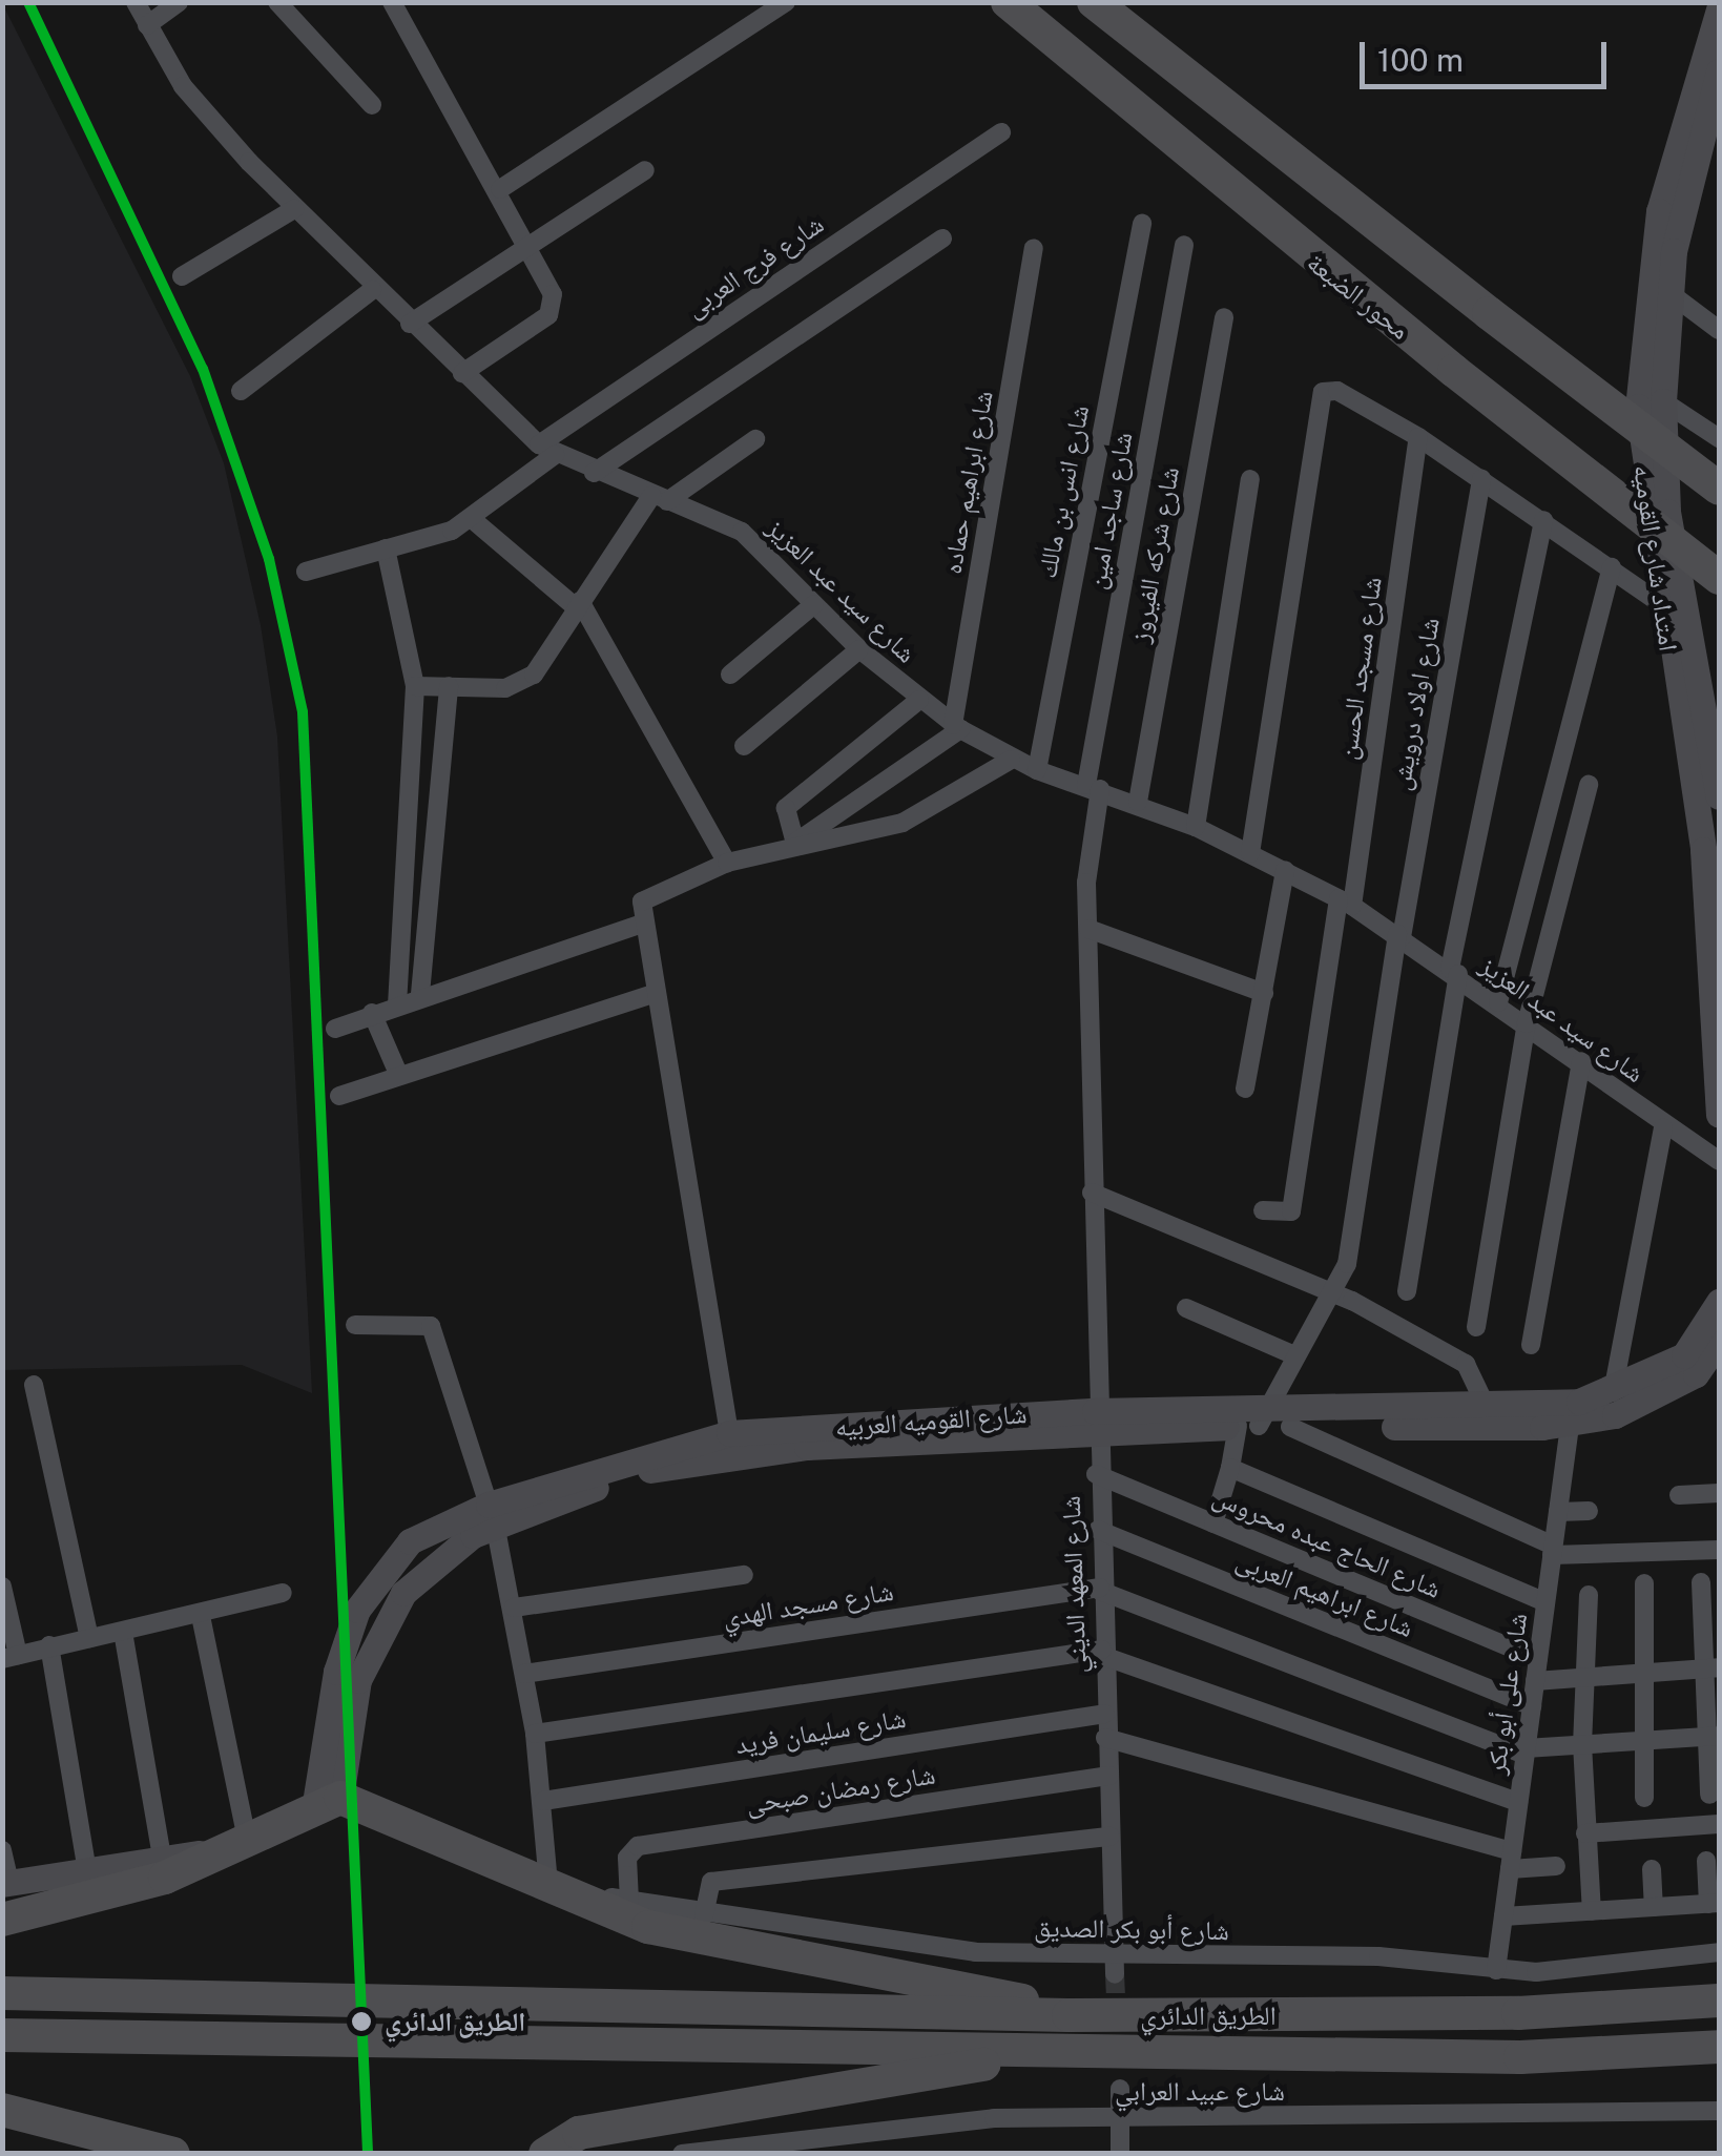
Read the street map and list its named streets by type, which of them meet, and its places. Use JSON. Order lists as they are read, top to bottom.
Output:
{
  "streets": {
    "highway": ["محور الضبعة", "الطريق الدائري"],
    "street": [
      "شارع فرج العربى",
      "شارع ابراهيم حماده",
      "شارع انس بن مالك",
      "شارع ساجد امين",
      "شارع شركه الفيروز",
      "امتداد شارع القوميه",
      "شارع سيد عبد العزيز",
      "شارع مسجد الحسن",
      "شارع اولاد درويش",
      "شارع القوميه العربيه",
      "شارع الحاج عبده محروس",
      "شارع المعهد الديني",
      "شارع ابراهيم العربى",
      "شارع مسجد الهدي",
      "شارع على أبو بكر",
      "شارع سليمان فريد",
      "شارع رمضان صبحى",
      "شارع أبو بكر الصديق",
      "شارع عبيد العرابي"
    ]
  },
  "crossings": [
    ["شارع فرج العربى", "شارع سيد عبد العزيز"],
    ["شارع ابراهيم حماده", "شارع سيد عبد العزيز"],
    ["شارع انس بن مالك", "شارع سيد عبد العزيز"],
    ["شارع ساجد امين", "شارع سيد عبد العزيز"],
    ["شارع ساجد امين", "شارع المعهد الديني"],
    ["شارع شركه الفيروز", "شارع سيد عبد العزيز"],
    ["شارع سيد عبد العزيز", "شارع مسجد الحسن"],
    ["شارع سيد عبد العزيز", "شارع اولاد درويش"],
    ["شارع سيد عبد العزيز", "شارع المعهد الديني"],
    ["شارع اولاد درويش", "شارع القوميه العربيه"],
    ["شارع اولاد درويش", "شارع الحاج عبده محروس"],
    ["شارع القوميه العربيه", "شارع المعهد الديني"],
    ["شارع القوميه العربيه", "شارع على أبو بكر"],
    ["شارع الحاج عبده محروس", "شارع المعهد الديني"],
    ["شارع الحاج عبده محروس", "شارع على أبو بكر"],
    ["شارع المعهد الديني", "شارع ابراهيم العربى"],
    ["شارع المعهد الديني", "شارع مسجد الهدي"],
    ["شارع المعهد الديني", "شارع سليمان فريد"],
    ["شارع المعهد الديني", "شارع رمضان صبحى"],
    ["شارع المعهد الديني", "شارع أبو بكر الصديق"],
    ["شارع ابراهيم العربى", "شارع على أبو بكر"],
    ["شارع على أبو بكر", "شارع أبو بكر الصديق"],
    ["شارع رمضان صبحى", "شارع أبو بكر الصديق"]
  ],
  "places": ["الطريق الدائري"],
  "scale_bar": "100 m"
}
